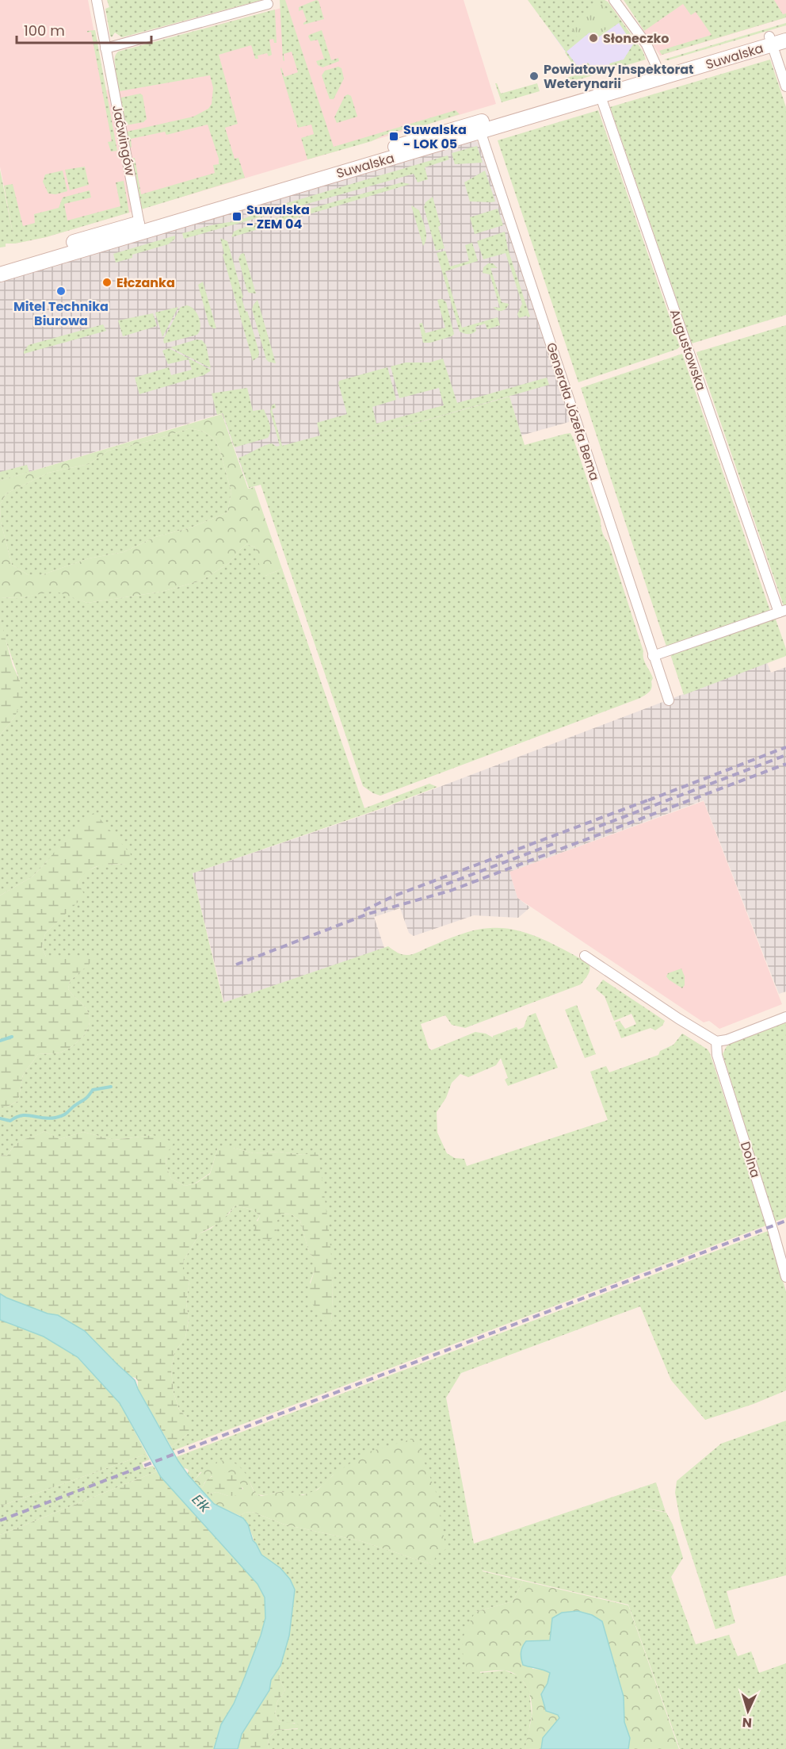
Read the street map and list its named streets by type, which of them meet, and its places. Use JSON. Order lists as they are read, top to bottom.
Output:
{
  "streets": {
    "street": [
      "Suwalska",
      "Jaćwingów",
      "Augustowska",
      "Generała Józefa Bema",
      "Dolna"
    ]
  },
  "crossings": [
    ["Suwalska", "Jaćwingów"],
    ["Suwalska", "Augustowska"],
    ["Suwalska", "Generała Józefa Bema"]
  ],
  "water": ["Ełk"],
  "places": {
    "other": [
      "Słoneczko",
      "Powiatowy Inspektorat Weterynarii",
      "Ełczanka",
      "Mitel Technika Biurowa"
    ],
    "transit": ["Suwalska - LOK 05", "Suwalska - ZEM 04"]
  },
  "scale_bar": "100 m",
  "north": "bottom"
}
